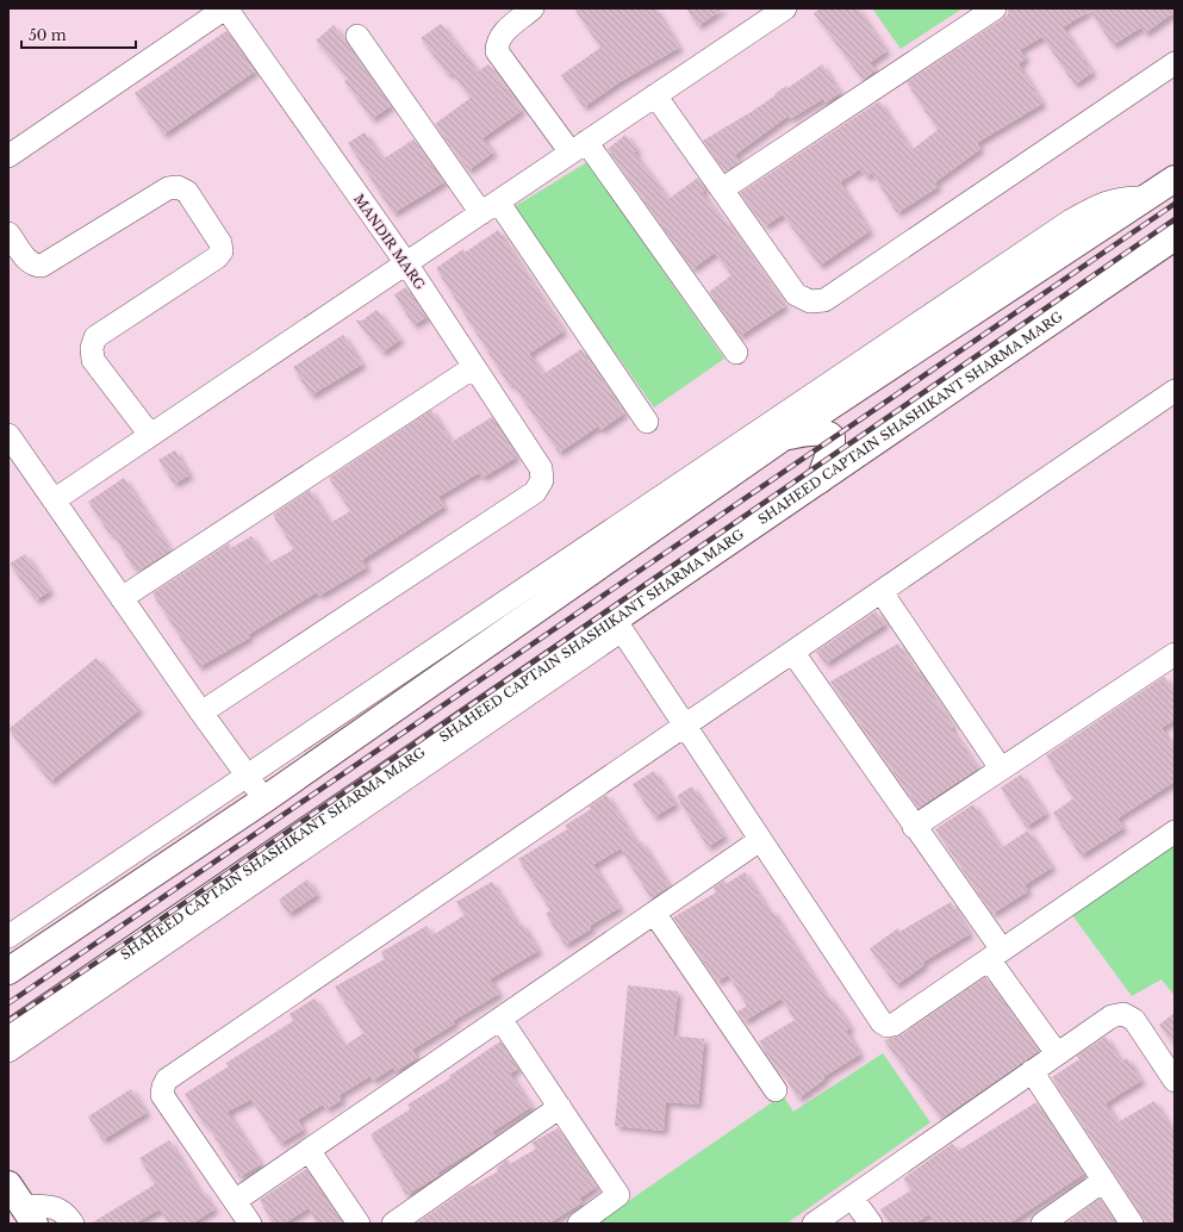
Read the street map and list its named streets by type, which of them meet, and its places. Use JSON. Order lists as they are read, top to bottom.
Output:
{
  "streets": {
    "main road": ["SHAHEED CAPTAIN SHASHIKANT SHARMA MARG"],
    "street": ["MANDIR MARG"]
  },
  "scale_bar": "50 m"
}
